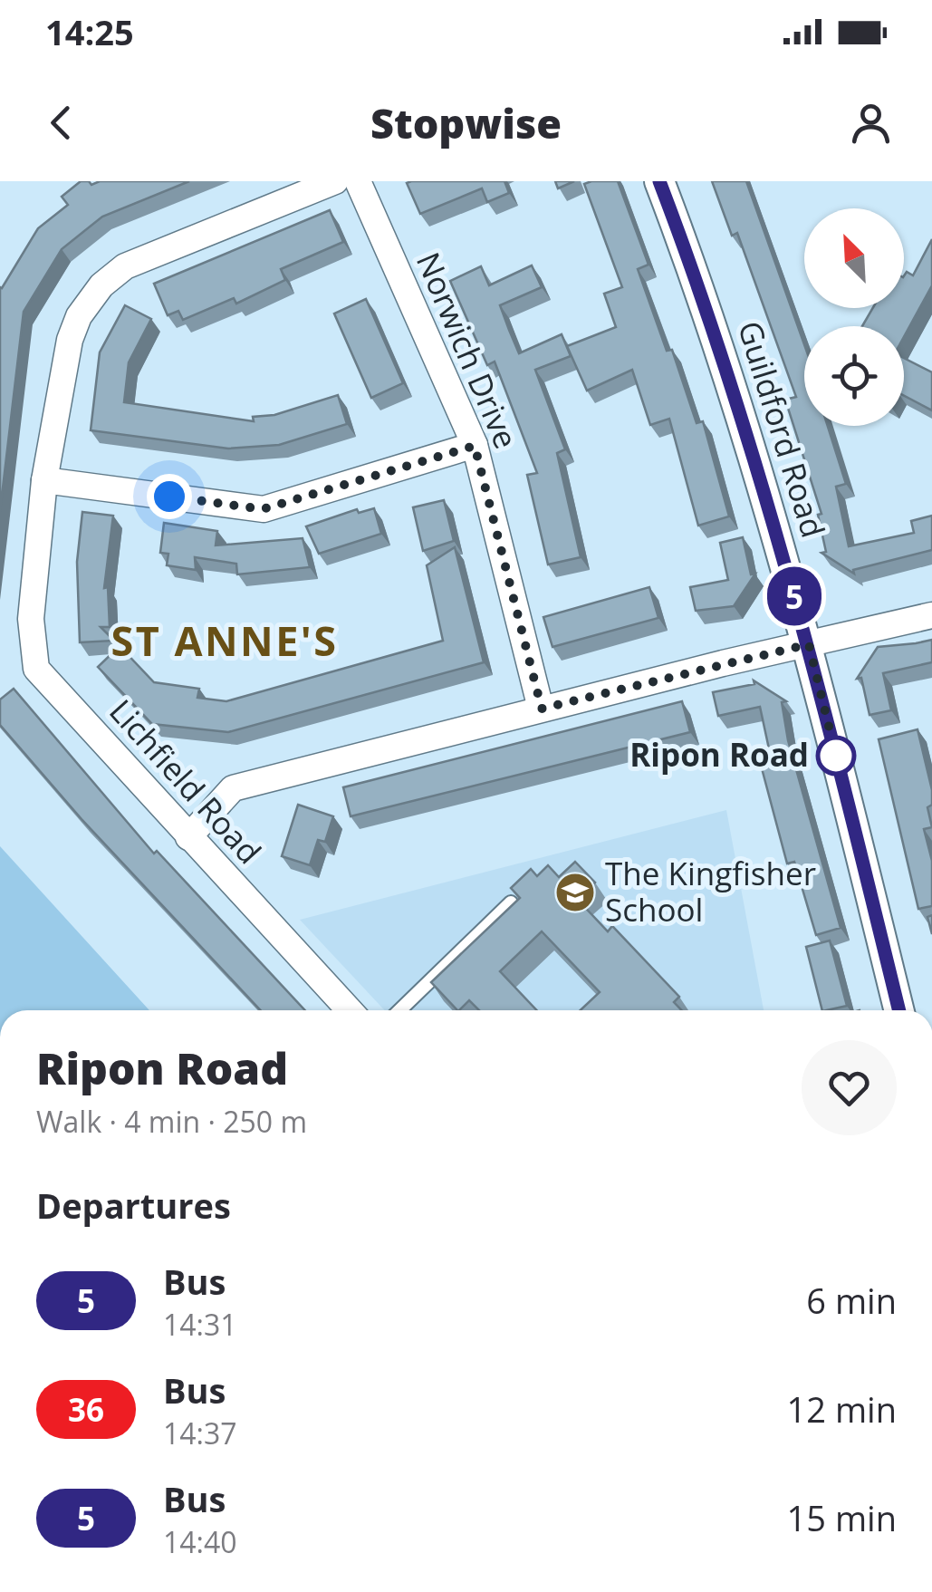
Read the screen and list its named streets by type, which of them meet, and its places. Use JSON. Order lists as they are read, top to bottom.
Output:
{
  "streets": {
    "street": ["Norwich Drive", "Guildford Road", "Lichfield Road"]
  },
  "districts": ["ST ANNE'S"],
  "places": {
    "other": ["Ripon Road"],
    "school or university": ["The Kingfisher School"]
  },
  "lines": ["bus line 5"],
  "north": "top left",
  "page": {
    "status": "14:25",
    "header": "Stopwise",
    "on_map": "5",
    "heading": [
      ["Ripon Road", "Walk · 4 min · 250 m"],
      "Departures"
    ],
    "list": [
      {
        "mark": "5",
        "name": "Bus",
        "note": "14:31",
        "value": "6 min"
      },
      {
        "mark": "36",
        "name": "Bus",
        "note": "14:37",
        "value": "12 min"
      },
      {
        "mark": "5",
        "name": "Bus",
        "note": "14:40",
        "value": "15 min"
      }
    ]
  }
}
